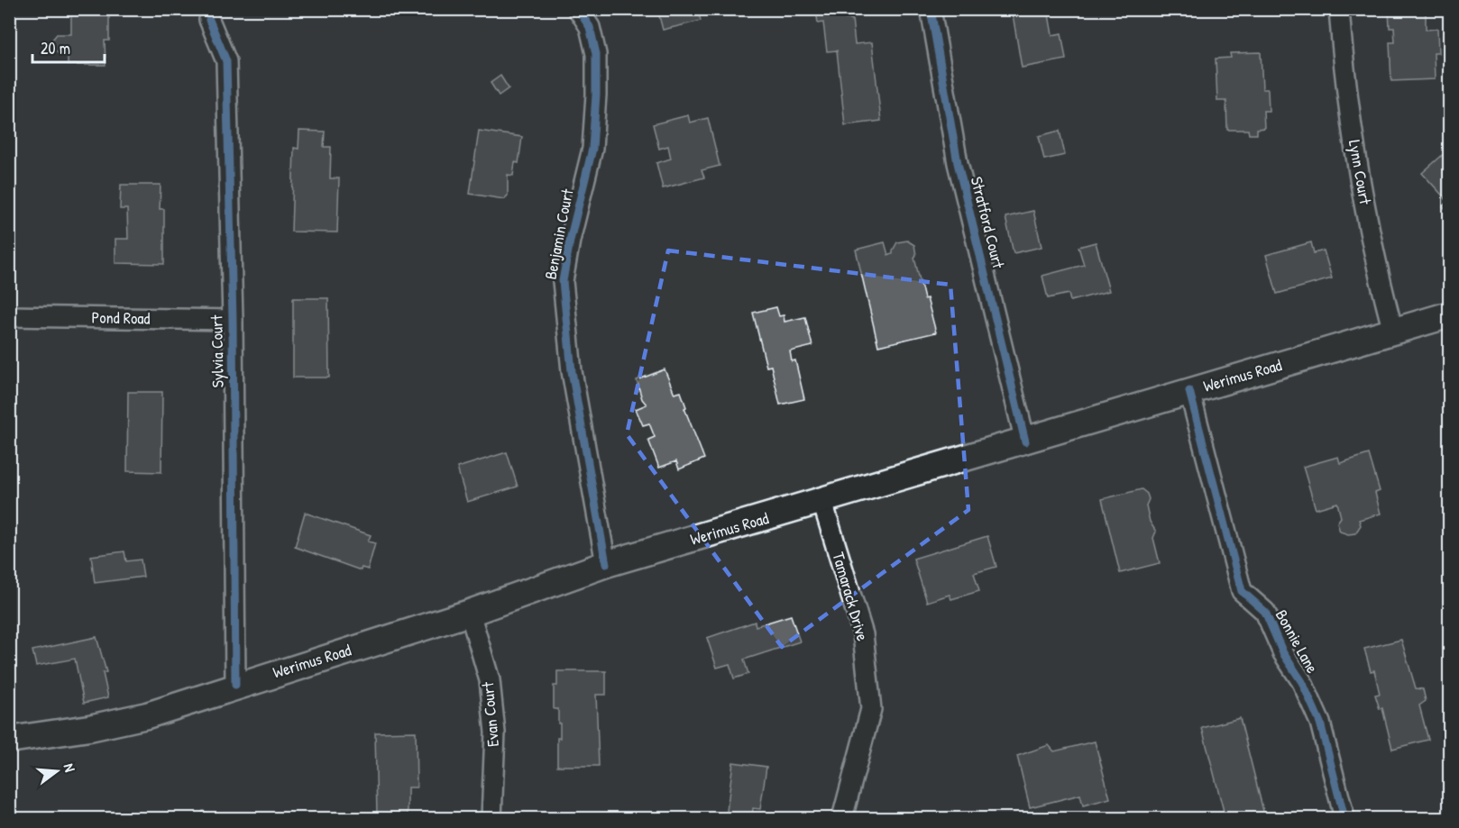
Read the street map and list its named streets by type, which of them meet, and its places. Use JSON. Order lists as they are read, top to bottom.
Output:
{
  "streets": {
    "main road": ["Werimus Road"],
    "street": [
      "Lynn Court",
      "Stratford Court",
      "Benjamin Court",
      "Pond Road",
      "Sylvia Court",
      "Tamarack Drive",
      "Bonnie Lane",
      "Evan Court"
    ]
  },
  "crossings": [
    ["Lynn Court", "Werimus Road"],
    ["Stratford Court", "Werimus Road"],
    ["Benjamin Court", "Werimus Road"],
    ["Pond Road", "Sylvia Court"],
    ["Sylvia Court", "Werimus Road"],
    ["Werimus Road", "Tamarack Drive"],
    ["Werimus Road", "Bonnie Lane"],
    ["Werimus Road", "Evan Court"]
  ],
  "scale_bar": "20 m",
  "north": "right"
}
